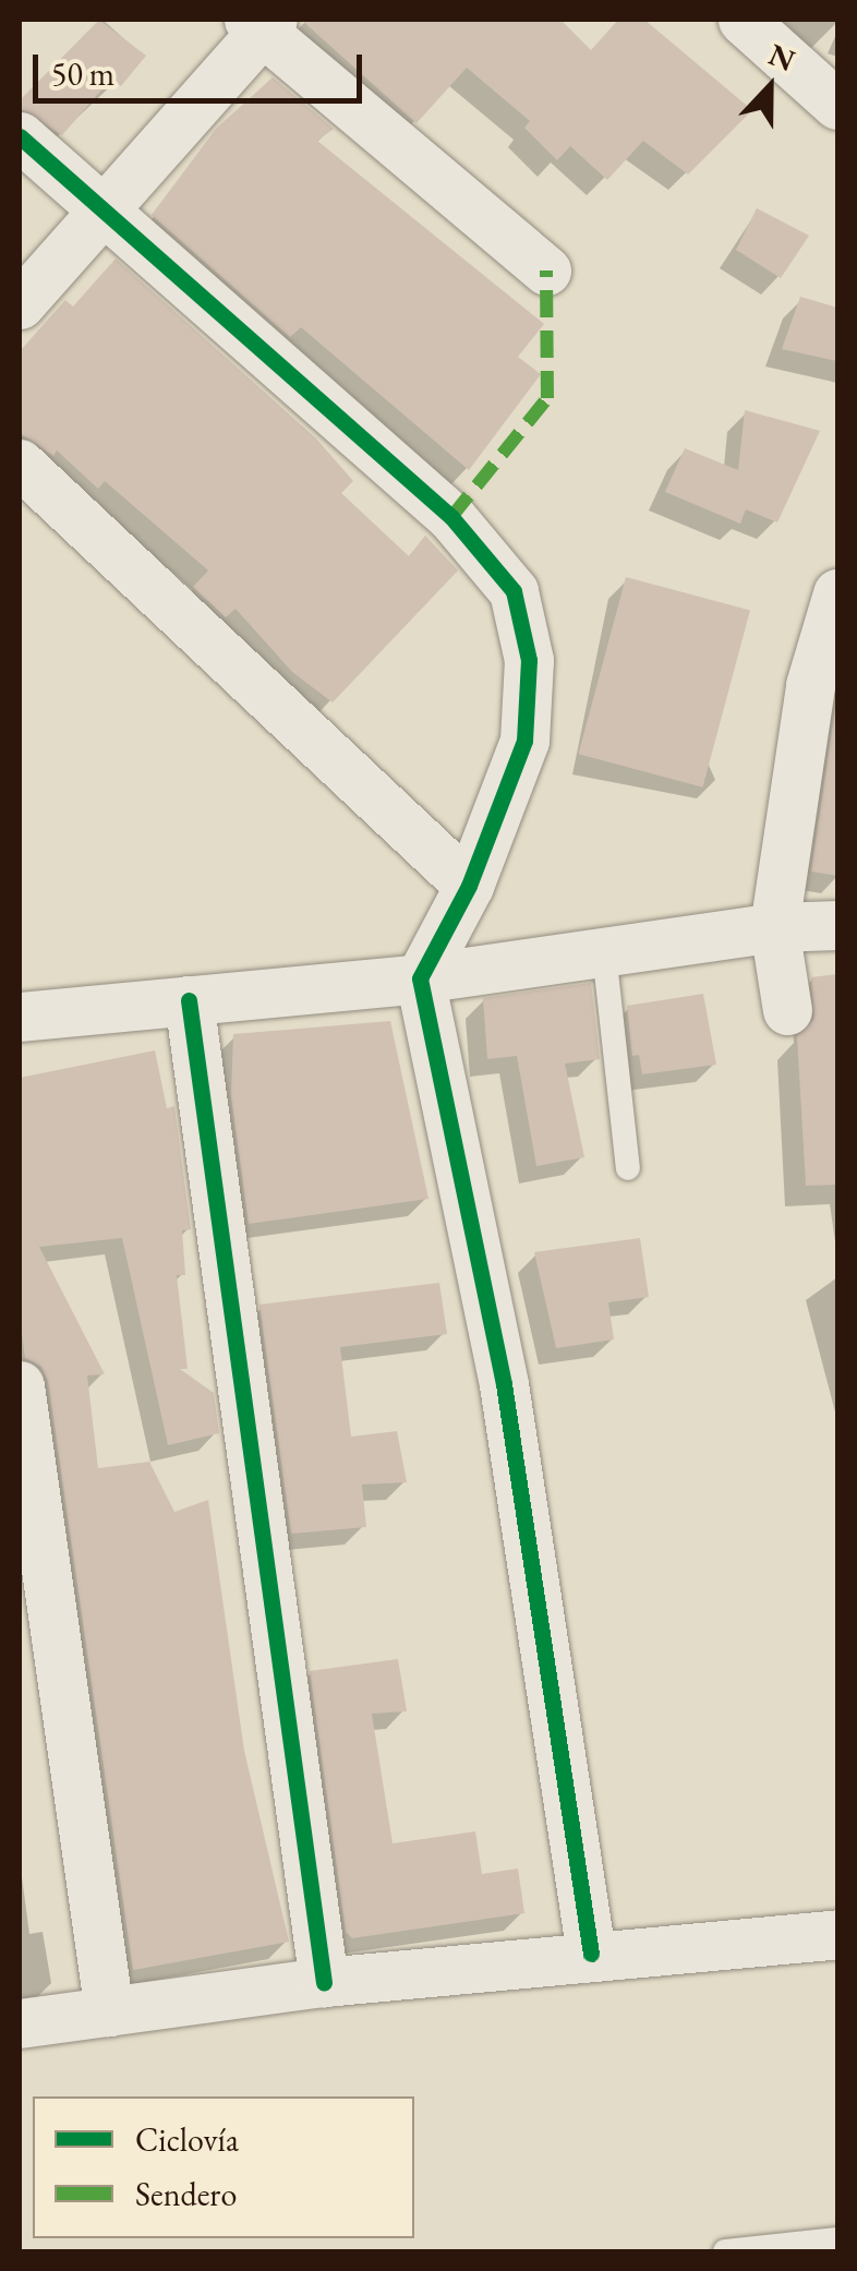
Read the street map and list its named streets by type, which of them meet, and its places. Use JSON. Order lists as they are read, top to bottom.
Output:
{
  "legend": ["Ciclovía", "Sendero"],
  "scale_bar": "50 m",
  "north": "top"
}
